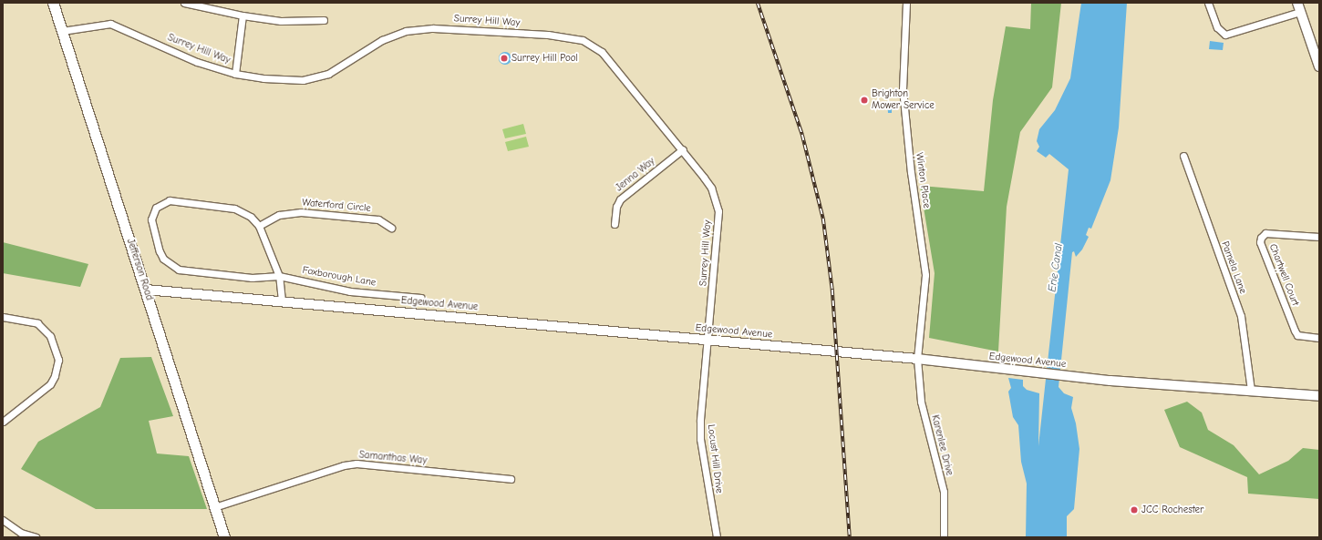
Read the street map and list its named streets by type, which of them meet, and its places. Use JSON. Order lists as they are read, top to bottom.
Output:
{
  "streets": {
    "main road": ["Jefferson Road"],
    "street": [
      "Surrey Hill Way",
      "Jenna Way",
      "Winton Place",
      "Waterford Circle",
      "Pamela Lane",
      "Chartwell Court",
      "Foxborough Lane",
      "Edgewood Avenue",
      "Karenlee Drive",
      "Samanthas Way",
      "Locust Hill Drive"
    ]
  },
  "crossings": [
    ["Surrey Hill Way", "Jenna Way"],
    ["Surrey Hill Way", "Jefferson Road"],
    ["Surrey Hill Way", "Edgewood Avenue"],
    ["Surrey Hill Way", "Locust Hill Drive"],
    ["Winton Place", "Edgewood Avenue"],
    ["Winton Place", "Karenlee Drive"],
    ["Waterford Circle", "Foxborough Lane"],
    ["Pamela Lane", "Edgewood Avenue"],
    ["Jefferson Road", "Edgewood Avenue"],
    ["Jefferson Road", "Samanthas Way"],
    ["Edgewood Avenue", "Karenlee Drive"],
    ["Edgewood Avenue", "Locust Hill Drive"]
  ],
  "water": ["Erie Canal"],
  "places": ["Surrey Hill Pool", "Brighton Mower Service", "JCC Rochester"]
}
